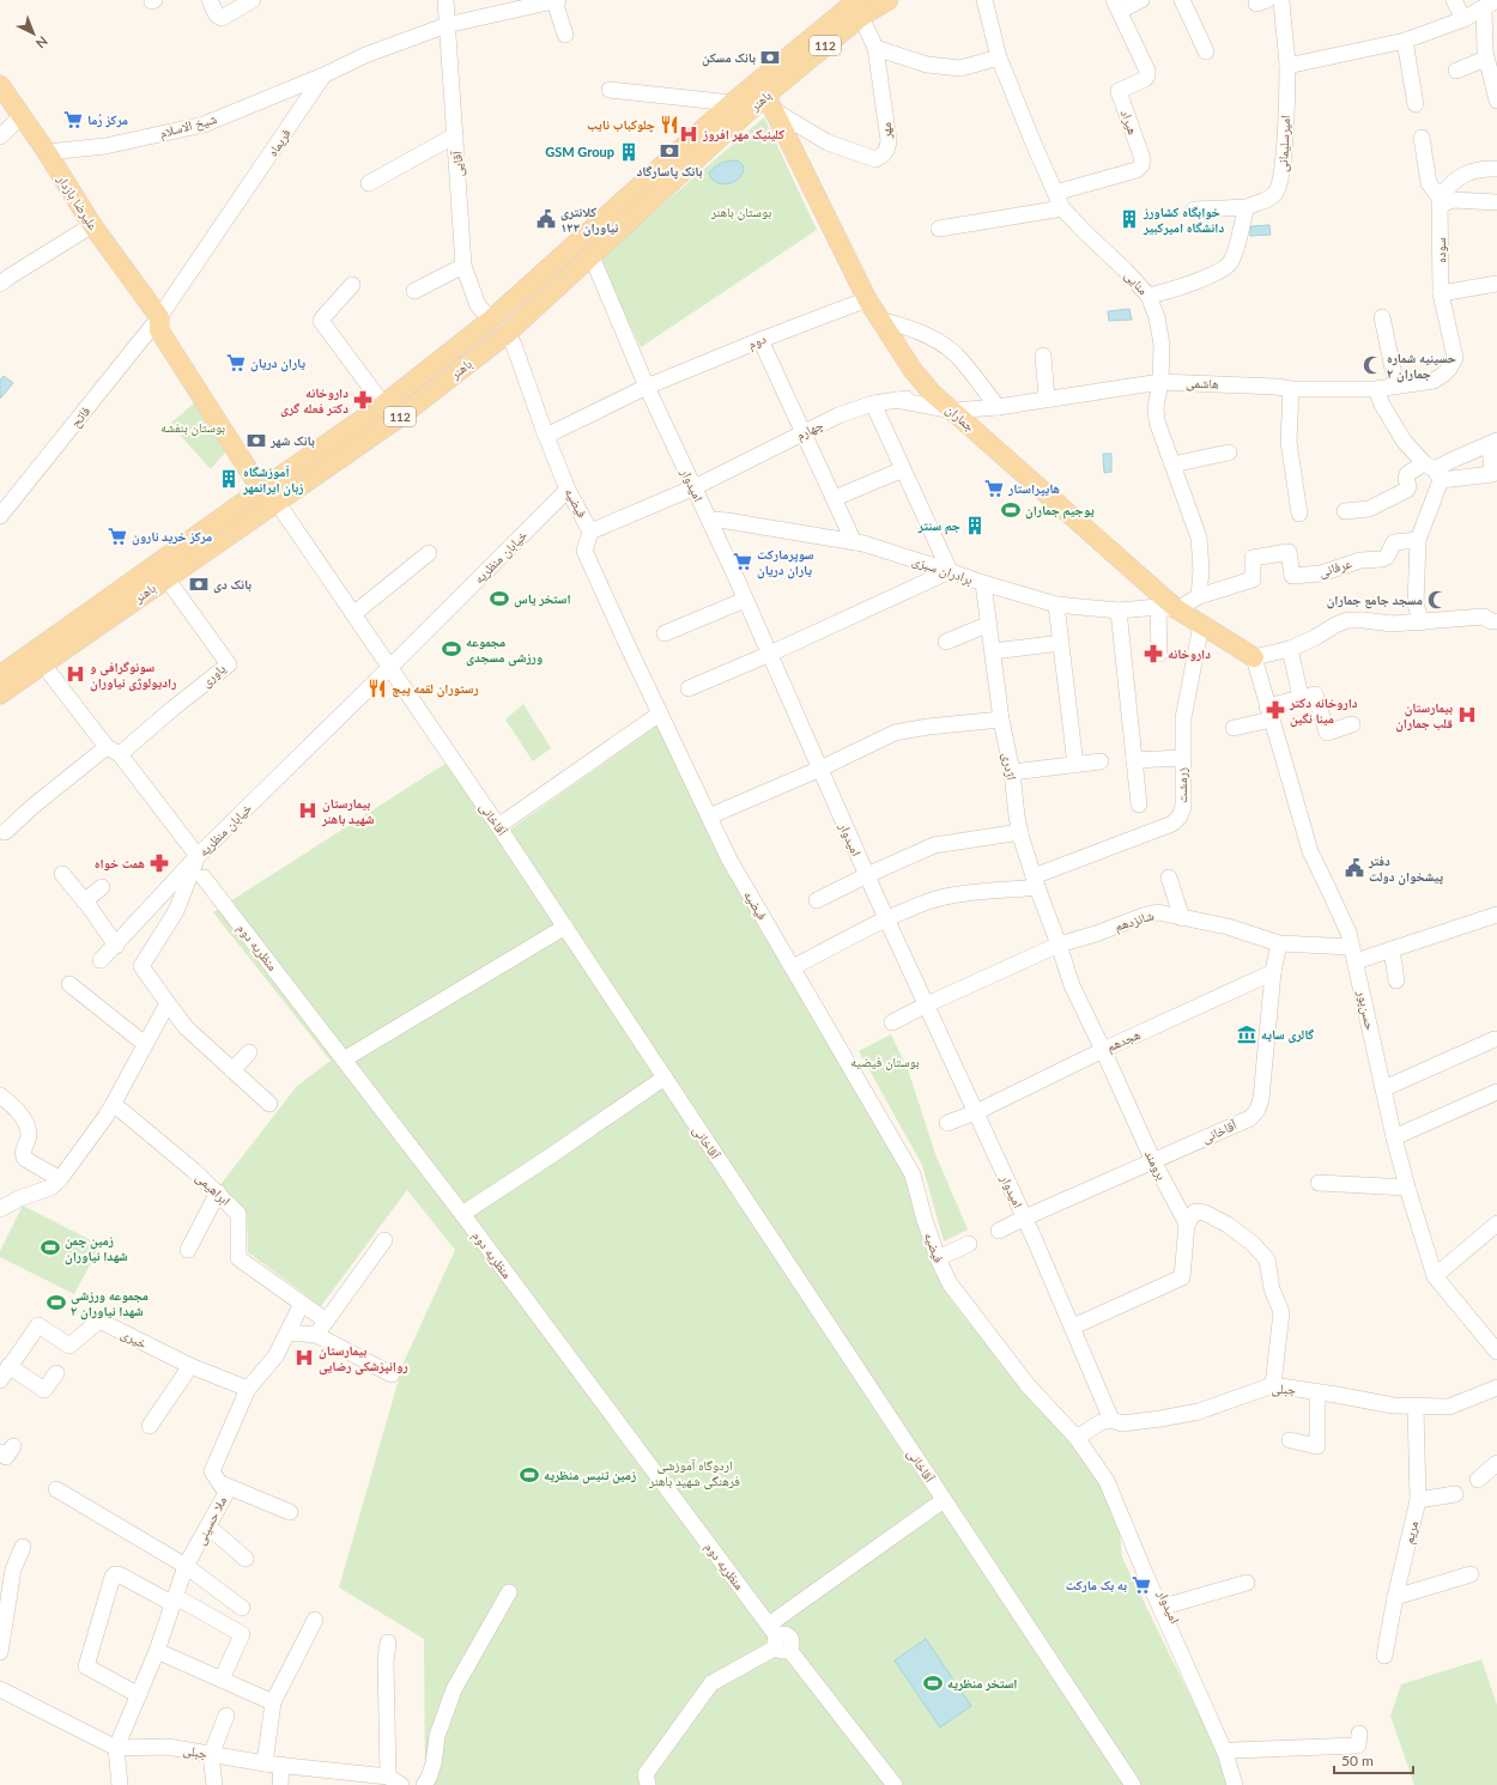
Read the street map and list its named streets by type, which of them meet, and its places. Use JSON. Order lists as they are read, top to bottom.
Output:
{
  "streets": {
    "main road": [
      "112",
      "باهنر",
      "علیرضا بازدار",
      "جماران"
    ],
    "street": [
      "هیراد",
      "شیخ الاسلام",
      "مهر",
      "فریماه",
      "امیرسلیمانی",
      "آقایی",
      "سوده",
      "منایی",
      "دوم",
      "هاشمی",
      "فاتح",
      "چهارم",
      "امیدوار",
      "فیضیه",
      "خیابان منظریه",
      "عرفانی",
      "برادران سبزی",
      "یاوری",
      "اژدری",
      "زرمشت",
      "آقاخانی",
      "شانزدهم",
      "منظریه دوم",
      "حسن‌پور",
      "هجدهم",
      "برومند",
      "ابراهیمی",
      "خیری",
      "جبلی",
      "ملا حسینی",
      "مریم"
    ]
  },
  "crossings": [
    ["باهنر", "مهر"],
    ["باهنر", "آقایی"],
    ["باهنر", "علیرضا بازدار"],
    ["باهنر", "جماران"],
    ["باهنر", "امیدوار"],
    ["باهنر", "فیضیه"],
    ["باهنر", "یاوری"],
    ["باهنر", "آقاخانی"],
    ["هیراد", "منایی"],
    ["شیخ الاسلام", "فریماه"],
    ["شیخ الاسلام", "علیرضا بازدار"],
    ["مهر", "جماران"],
    ["فریماه", "آقایی"],
    ["فریماه", "علیرضا بازدار"],
    ["فریماه", "فاتح"],
    ["علیرضا بازدار", "فاتح"],
    ["علیرضا بازدار", "آقاخانی"],
    ["سوده", "هاشمی"],
    ["منایی", "هاشمی"],
    ["منایی", "عرفانی"],
    ["دوم", "جماران"],
    ["دوم", "امیدوار"],
    ["دوم", "فیضیه"],
    ["هاشمی", "جماران"],
    ["هاشمی", "چهارم"],
    ["جماران", "چهارم"],
    ["جماران", "عرفانی"],
    ["جماران", "برادران سبزی"],
    ["جماران", "زرمشت"],
    ["جماران", "حسن‌پور"],
    ["چهارم", "امیدوار"],
    ["چهارم", "فیضیه"],
    ["امیدوار", "فیضیه"],
    ["امیدوار", "برادران سبزی"],
    ["امیدوار", "زرمشت"],
    ["امیدوار", "آقاخانی"],
    ["امیدوار", "شانزدهم"],
    ["امیدوار", "هجدهم"],
    ["امیدوار", "جبلی"],
    ["فیضیه", "خیابان منظریه"],
    ["فیضیه", "زرمشت"],
    ["خیابان منظریه", "آقاخانی"],
    ["عرفانی", "برادران سبزی"],
    ["برادران سبزی", "اژدری"],
    ["اژدری", "زرمشت"],
    ["اژدری", "شانزدهم"],
    ["اژدری", "برومند"],
    ["آقاخانی", "شانزدهم"],
    ["آقاخانی", "هجدهم"],
    ["آقاخانی", "برومند"],
    ["شانزدهم", "حسن‌پور"],
    ["شانزدهم", "برومند"],
    ["هجدهم", "برومند"],
    ["ابراهیمی", "ملا حسینی"],
    ["خیری", "ملا حسینی"],
    ["جبلی", "ملا حسینی"],
    ["جبلی", "مریم"]
  ],
  "parks": [
    "بوستان باهنر",
    "بوستان بنفشه",
    "بوستان فیضیه",
    "اردوگاه آموزشی فرهنگی شهید باهنر"
  ],
  "places": {
    "bank": [
      "بانک مسکن",
      "بانک پاسارگاد",
      "بانک شهر",
      "بانک دی"
    ],
    "supermarket": [
      "مرکز رُما",
      "یاران دریان",
      "هایپراستار",
      "مرکز خرید نارون",
      "سوپرمارکت یاران دریان",
      "به بک مارکت"
    ],
    "restaurant": ["چلوکباب نایب", "رستوران لقمه پیچ"],
    "hospital": [
      "کلینیک مهر افروز",
      "سونوگرافی و رادیولوژی نیاوران",
      "بیمارستان قلب جماران",
      "بیمارستان شهید باهنر",
      "بیمارستان روانپزشکی رضایی"
    ],
    "building": [
      "GSM Group",
      "خوابگاه کشاورز دانشگاه امیرکبیر",
      "آموزشگاه زبان ایرانمهر",
      "جم سنتر"
    ],
    "public building": ["کلانتری ۱۲۳ نیاوران", "دفتر پیشخوان دولت"],
    "mosque": ["حسینیه شماره ۲ جماران", "مسجد جامع جماران"],
    "pharmacy": [
      "داروخانه دکتر فعله گری",
      "داروخانه",
      "داروخانه دکتر مینا نگین",
      "همت خواه"
    ],
    "sports": [
      "یوجیم جماران",
      "استخر یاس",
      "مجموعه ورزشی مسجدی",
      "زمین چمن شهدا نیاوران",
      "مجموعه ورزشی شهدا نیاوران ۲",
      "زمین تنیس منظریه",
      "استخر منظریه"
    ],
    "museum": ["گالری سایه"]
  },
  "scale_bar": "50 m",
  "north": "bottom right"
}
